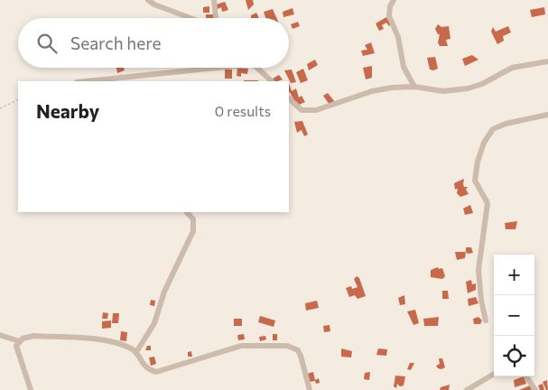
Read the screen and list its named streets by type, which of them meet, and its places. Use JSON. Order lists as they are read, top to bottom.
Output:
{
  "page": {
    "search": "Search here",
    "heading": ["Nearby", "0 results"],
    "map_buttons": ["+", "−"]
  }
}
